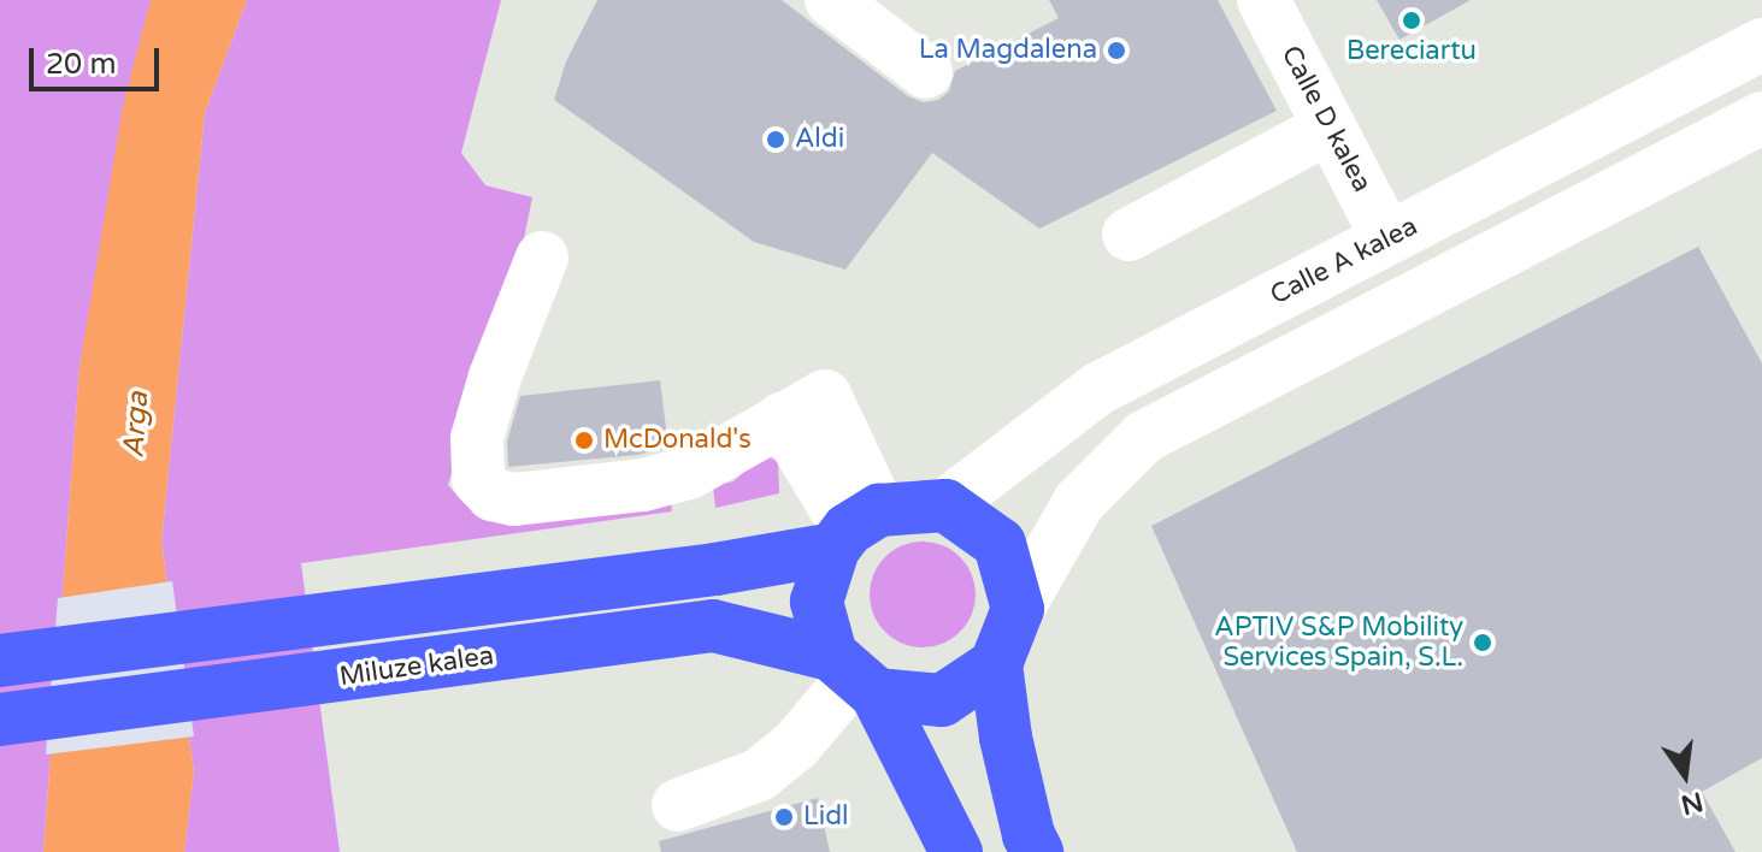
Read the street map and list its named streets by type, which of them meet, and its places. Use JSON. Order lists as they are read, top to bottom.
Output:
{
  "streets": {
    "main road": ["Miluze kalea"],
    "street": ["Calle D kalea", "Calle A kalea"]
  },
  "crossings": [
    ["Calle D kalea", "Calle A kalea"],
    ["Calle A kalea", "Miluze kalea"]
  ],
  "water": ["Arga"],
  "places": [
    "Bereciartu",
    "La Magdalena",
    "Aldi",
    "McDonald's",
    "APTIV S&P Mobility Services Spain, S.L.",
    "Lidl"
  ],
  "scale_bar": "20 m",
  "north": "bottom"
}
